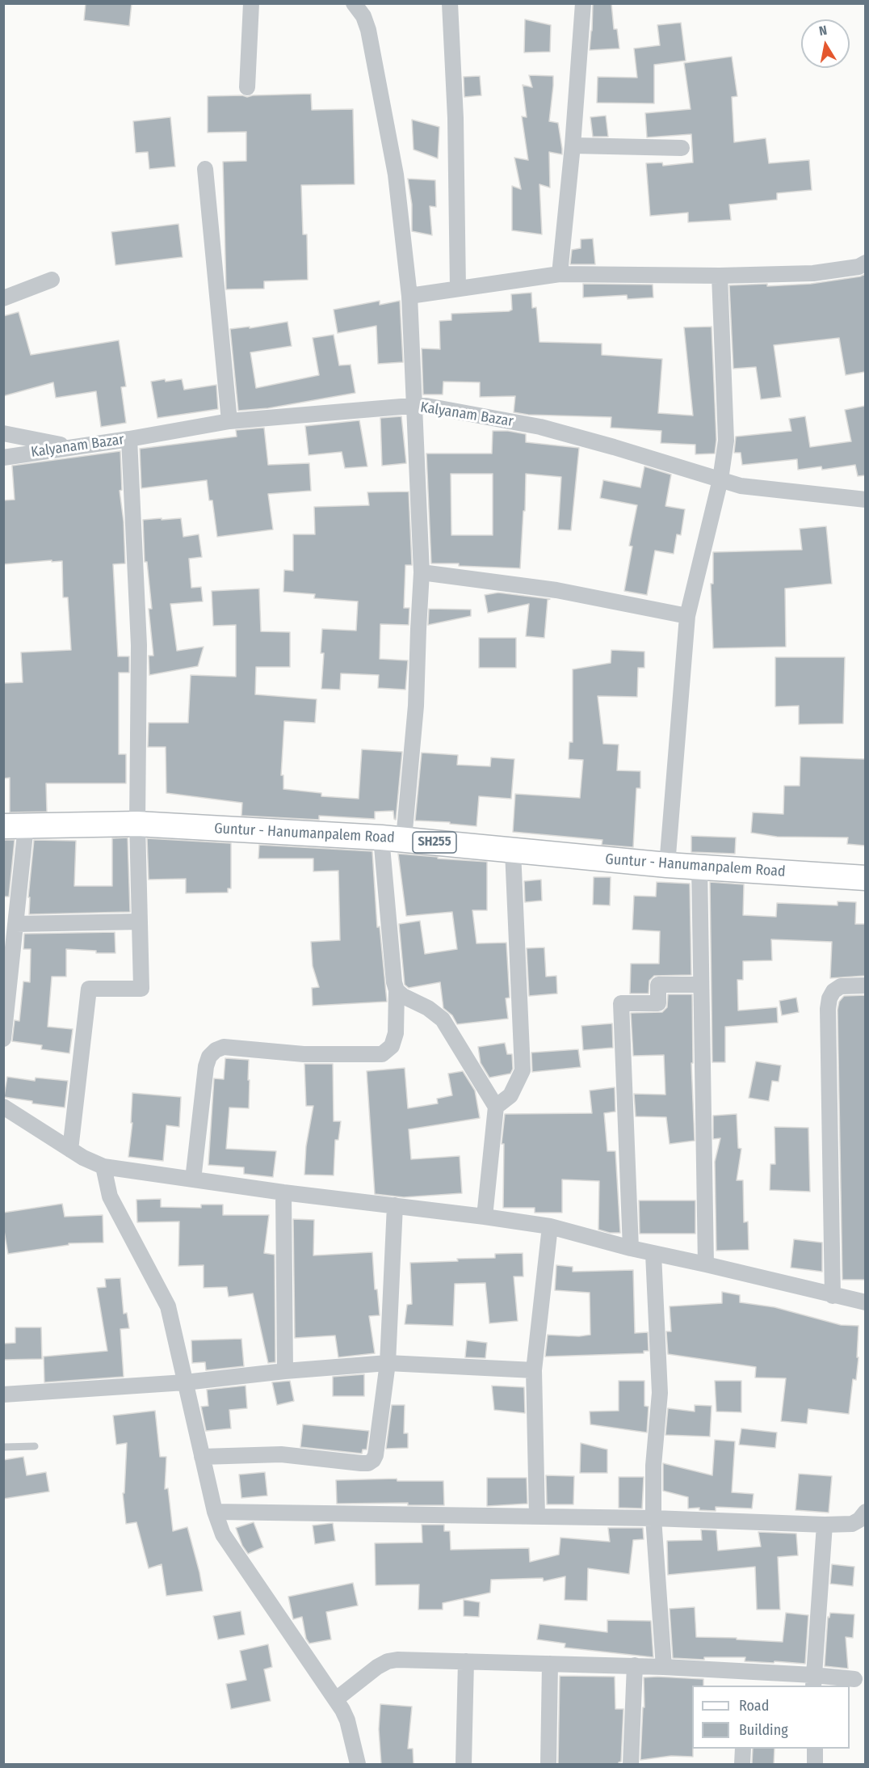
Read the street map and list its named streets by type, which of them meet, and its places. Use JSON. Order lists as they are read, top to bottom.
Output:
{
  "streets": {
    "main road": ["Guntur - Hanumanpalem Road", "SH255"],
    "street": ["Kalyanam Bazar"]
  },
  "legend": ["Road", "Building"],
  "north": "top"
}
